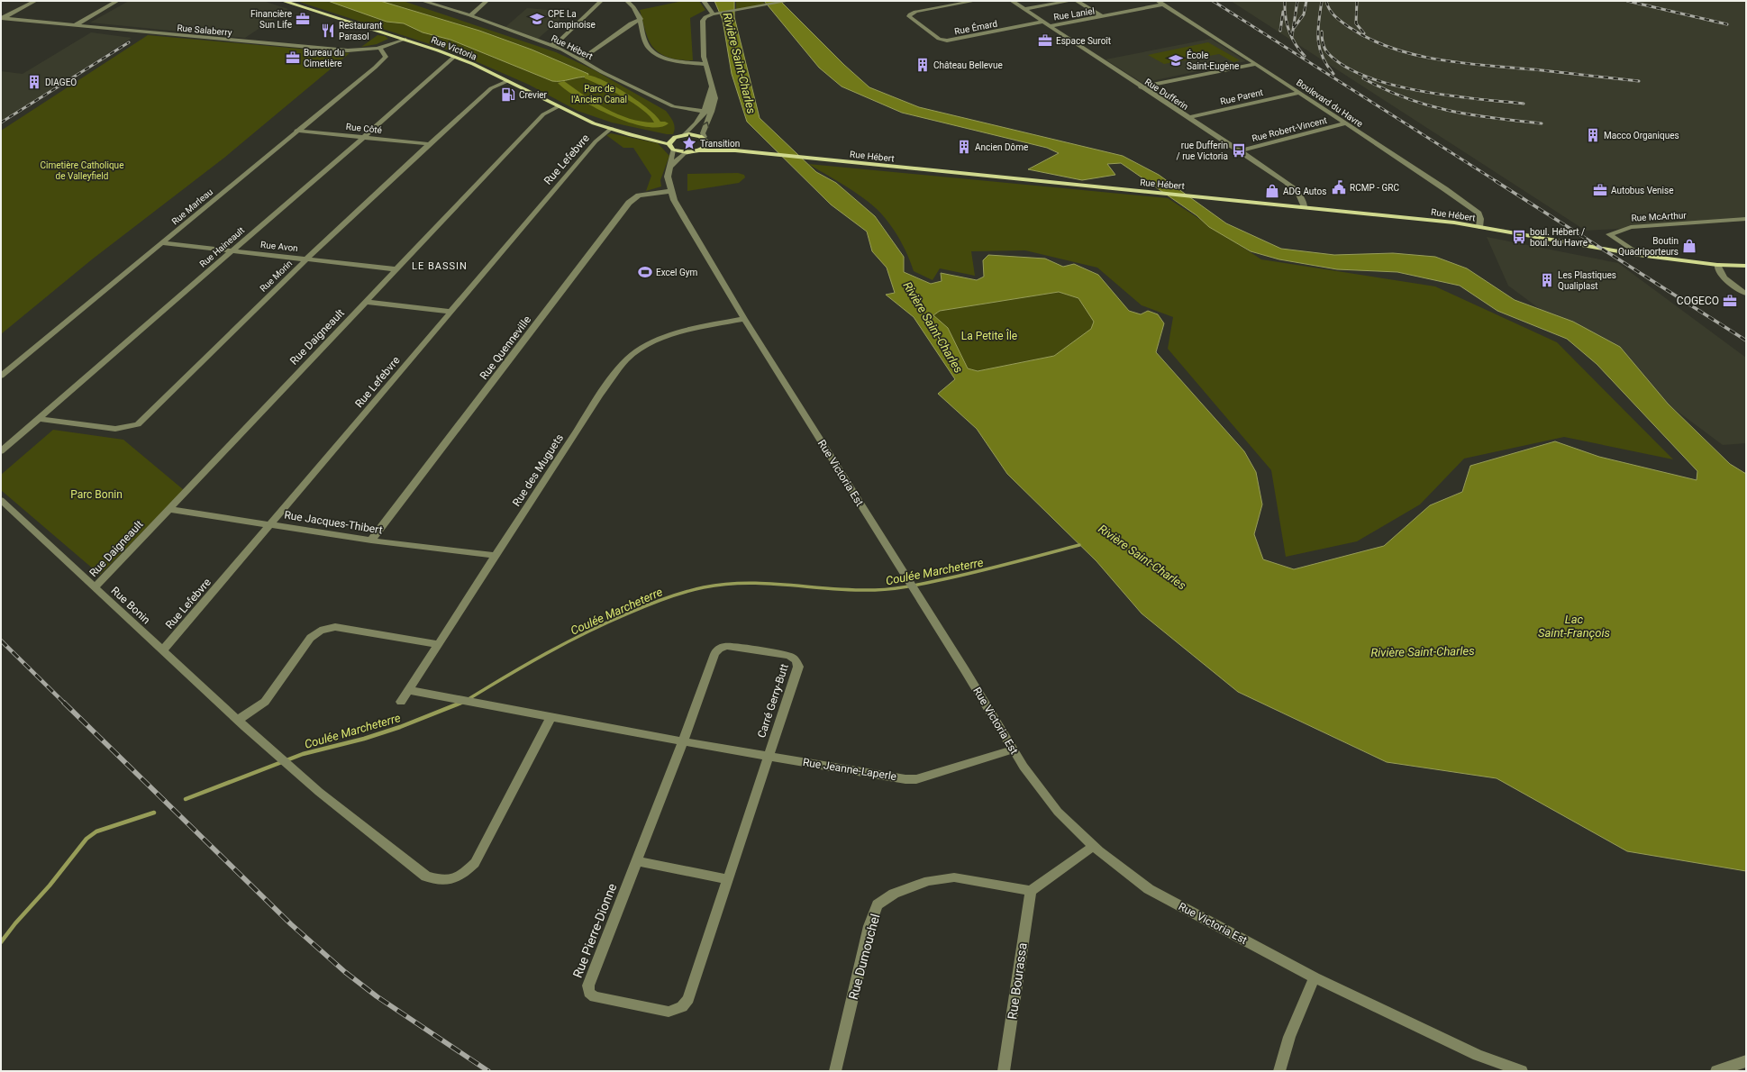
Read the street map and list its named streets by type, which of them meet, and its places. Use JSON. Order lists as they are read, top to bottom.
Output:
{
  "streets": {
    "main road": ["Rue Hébert", "Rue Victoria"],
    "street": [
      "Rue Laniel",
      "Rue Émard",
      "Rue Salaberry",
      "Rue Dufferin",
      "Rue Parent",
      "Boulevard du Havre",
      "Rue Côté",
      "Rue Robert-Vincent",
      "Rue Lefebvre",
      "Rue Marleau",
      "Rue McArthur",
      "Rue Avon",
      "Rue Haineault",
      "Rue Morin",
      "Rue Daigneault",
      "Rue Quenneville",
      "Rue des Muguets",
      "Rue Victoria Est",
      "Rue Jacques-Thibert",
      "Rue Bonin",
      "Carré Gerry-Butt",
      "Rue Jeanne-Laperle",
      "Rue Pierre-Dionne",
      "Rue Dumouchel",
      "Rue Bourassa"
    ]
  },
  "crossings": [
    ["Rue Laniel", "Rue Dufferin"],
    ["Rue Laniel", "Boulevard du Havre"],
    ["Rue Émard", "Rue Dufferin"],
    ["Rue Salaberry", "Rue Victoria"],
    ["Rue Salaberry", "Rue Marleau"],
    ["Rue Hébert", "Rue Victoria"],
    ["Rue Hébert", "Rue Dufferin"],
    ["Rue Hébert", "Boulevard du Havre"],
    ["Rue Hébert", "Rue McArthur"],
    ["Rue Hébert", "Rue Victoria Est"],
    ["Rue Victoria", "Rue Lefebvre"],
    ["Rue Victoria", "Rue Haineault"],
    ["Rue Victoria", "Rue Morin"],
    ["Rue Victoria", "Rue Daigneault"],
    ["Rue Dufferin", "Rue Parent"],
    ["Rue Dufferin", "Rue Robert-Vincent"],
    ["Rue Parent", "Boulevard du Havre"],
    ["Boulevard du Havre", "Rue Robert-Vincent"],
    ["Rue Côté", "Rue Marleau"],
    ["Rue Côté", "Rue Haineault"],
    ["Rue Côté", "Rue Morin"],
    ["Rue Lefebvre", "Rue Jacques-Thibert"],
    ["Rue Lefebvre", "Rue Bonin"],
    ["Rue Marleau", "Rue Avon"],
    ["Rue Avon", "Rue Haineault"],
    ["Rue Avon", "Rue Morin"],
    ["Rue Avon", "Rue Daigneault"],
    ["Rue Haineault", "Rue Morin"],
    ["Rue Daigneault", "Rue Jacques-Thibert"],
    ["Rue Daigneault", "Rue Bonin"],
    ["Rue Quenneville", "Rue Victoria Est"],
    ["Rue Quenneville", "Rue Jacques-Thibert"],
    ["Rue des Muguets", "Rue Victoria Est"],
    ["Rue des Muguets", "Rue Jacques-Thibert"],
    ["Rue des Muguets", "Rue Jeanne-Laperle"],
    ["Rue Victoria Est", "Rue Jeanne-Laperle"],
    ["Rue Bonin", "Rue Jeanne-Laperle"],
    ["Carré Gerry-Butt", "Rue Jeanne-Laperle"],
    ["Carré Gerry-Butt", "Rue Pierre-Dionne"],
    ["Rue Jeanne-Laperle", "Rue Pierre-Dionne"],
    ["Rue Dumouchel", "Rue Bourassa"]
  ],
  "districts": ["LE BASSIN"],
  "water": ["Rivière Saint-Charles", "Coulée Marcheterre", "Lac Saint-François"],
  "parks": [
    "Parc de l'Ancien Canal",
    "Cimetière Catholique de Valleyfield",
    "La Petite Île",
    "Parc Bonin"
  ],
  "places": {
    "office": [
      "Financière Sun Life",
      "Espace Suroît",
      "Bureau du Cimetière",
      "Autobus Venise",
      "COGECO"
    ],
    "school or university": ["CPE La Campinoise", "École Saint-Eugène"],
    "restaurant": ["Restaurant Parasol"],
    "building": [
      "Château Bellevue",
      "DIAGEO",
      "Macco Organiques",
      "Ancien Dôme",
      "Les Plastiques Qualiplast"
    ],
    "fuel station": ["Crevier"],
    "place": ["Transition"],
    "bus stop": ["rue Dufferin / rue Victoria", "boul. Hébert / boul. du Havre"],
    "public building": ["RCMP - GRC"],
    "shop": ["ADG Autos", "Boutin Quadriporteurs"],
    "sports": ["Excel Gym"]
  }
}
